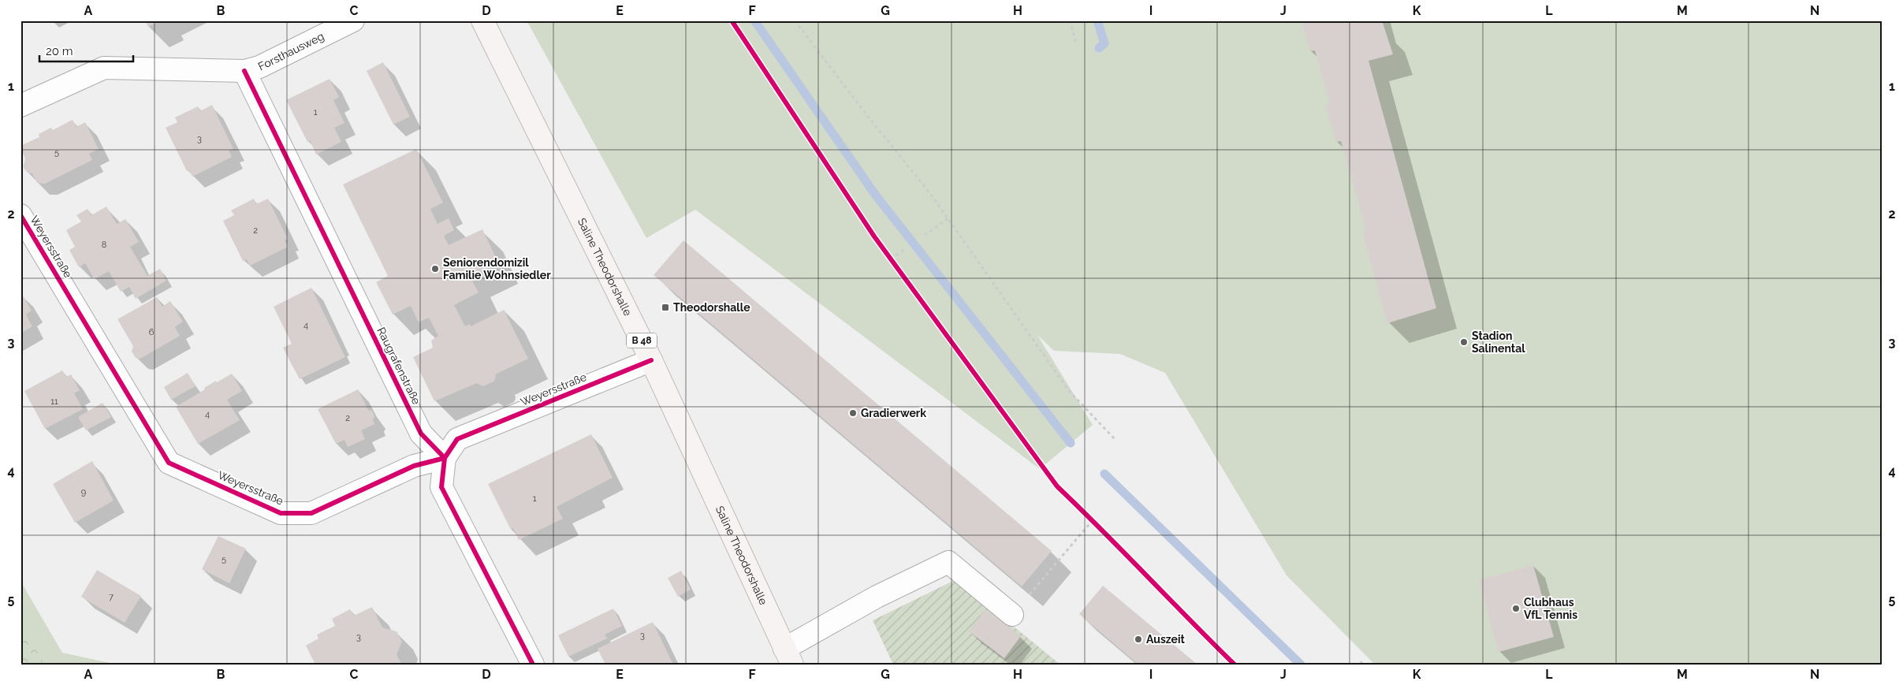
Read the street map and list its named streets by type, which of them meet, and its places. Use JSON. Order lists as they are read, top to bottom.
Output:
{
  "streets": {
    "main road": ["Saline Theodorshalle", "B 48"],
    "street": ["Forsthausweg", "Weyersstraße", "Raugrafenstraße"]
  },
  "crossings": [
    ["Forsthausweg", "Raugrafenstraße"],
    ["Weyersstraße", "Saline Theodorshalle"],
    ["Weyersstraße", "Raugrafenstraße"]
  ],
  "places": {
    "other": [
      "Seniorendomizil Familie Wohnsiedler",
      "Stadion Salinental",
      "Gradierwerk",
      "Clubhaus VfL Tennis",
      "Auszeit"
    ],
    "transit": ["Theodorshalle"]
  },
  "house_numbers": [
    "1",
    "3",
    "5",
    "2",
    "8",
    "4",
    "6",
    "11",
    "4",
    "2",
    "9",
    "1",
    "5",
    "7",
    "3",
    "3"
  ],
  "scale_bar": "20 m",
  "grid": {
    "columns": [
      "A",
      "B",
      "C",
      "D",
      "E",
      "F",
      "G",
      "H",
      "I",
      "J",
      "K",
      "L",
      "M",
      "N"
    ],
    "rows": [
      "1",
      "2",
      "3",
      "4",
      "5"
    ]
  }
}
